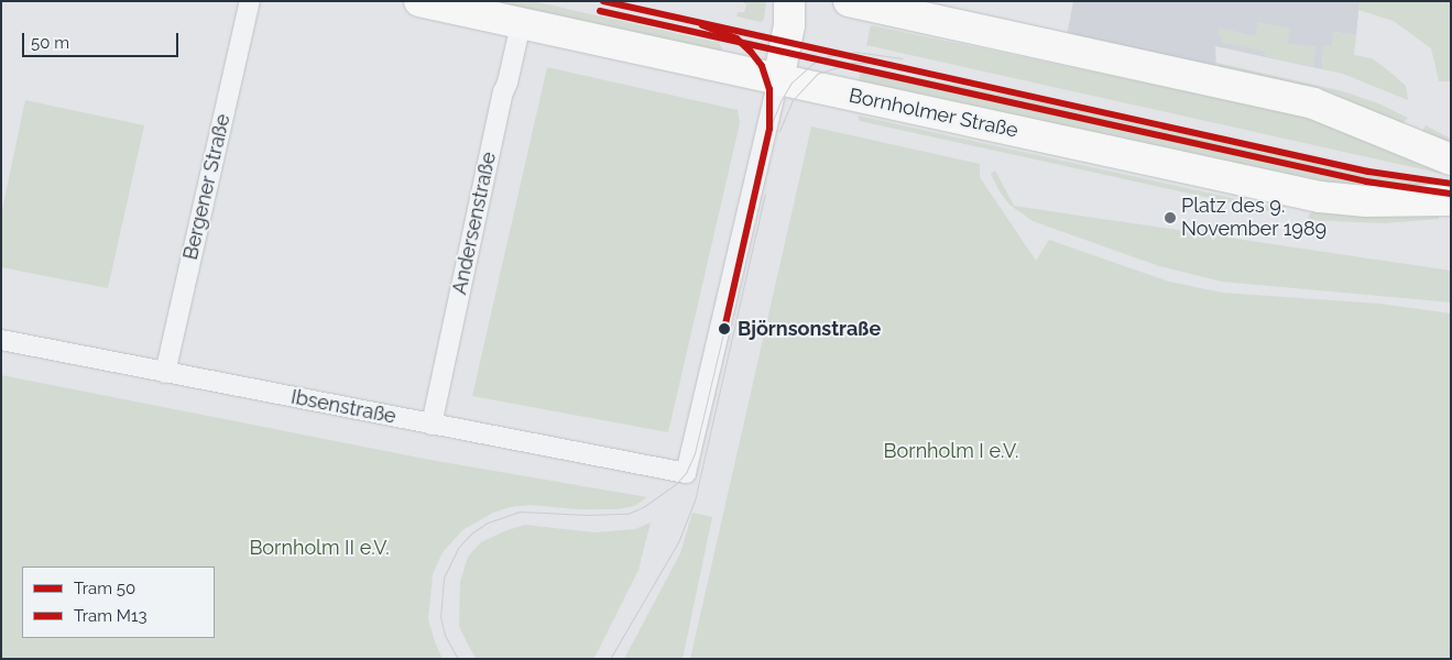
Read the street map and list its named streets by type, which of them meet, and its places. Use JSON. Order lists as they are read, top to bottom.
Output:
{
  "streets": {
    "main road": ["Bornholmer Straße"],
    "street": ["Bergener Straße", "Andersenstraße", "Ibsenstraße"]
  },
  "crossings": [
    ["Bornholmer Straße", "Andersenstraße"],
    ["Bornholmer Straße", "Ibsenstraße"],
    ["Bergener Straße", "Ibsenstraße"],
    ["Andersenstraße", "Ibsenstraße"]
  ],
  "parks": ["Bornholm I e.V.", "Bornholm II e.V."],
  "places": ["Platz des 9. November 1989", "Björnsonstraße"],
  "lines": ["tram line 50", "tram line M13"],
  "legend": ["Tram 50", "Tram M13"],
  "scale_bar": "50 m"
}
